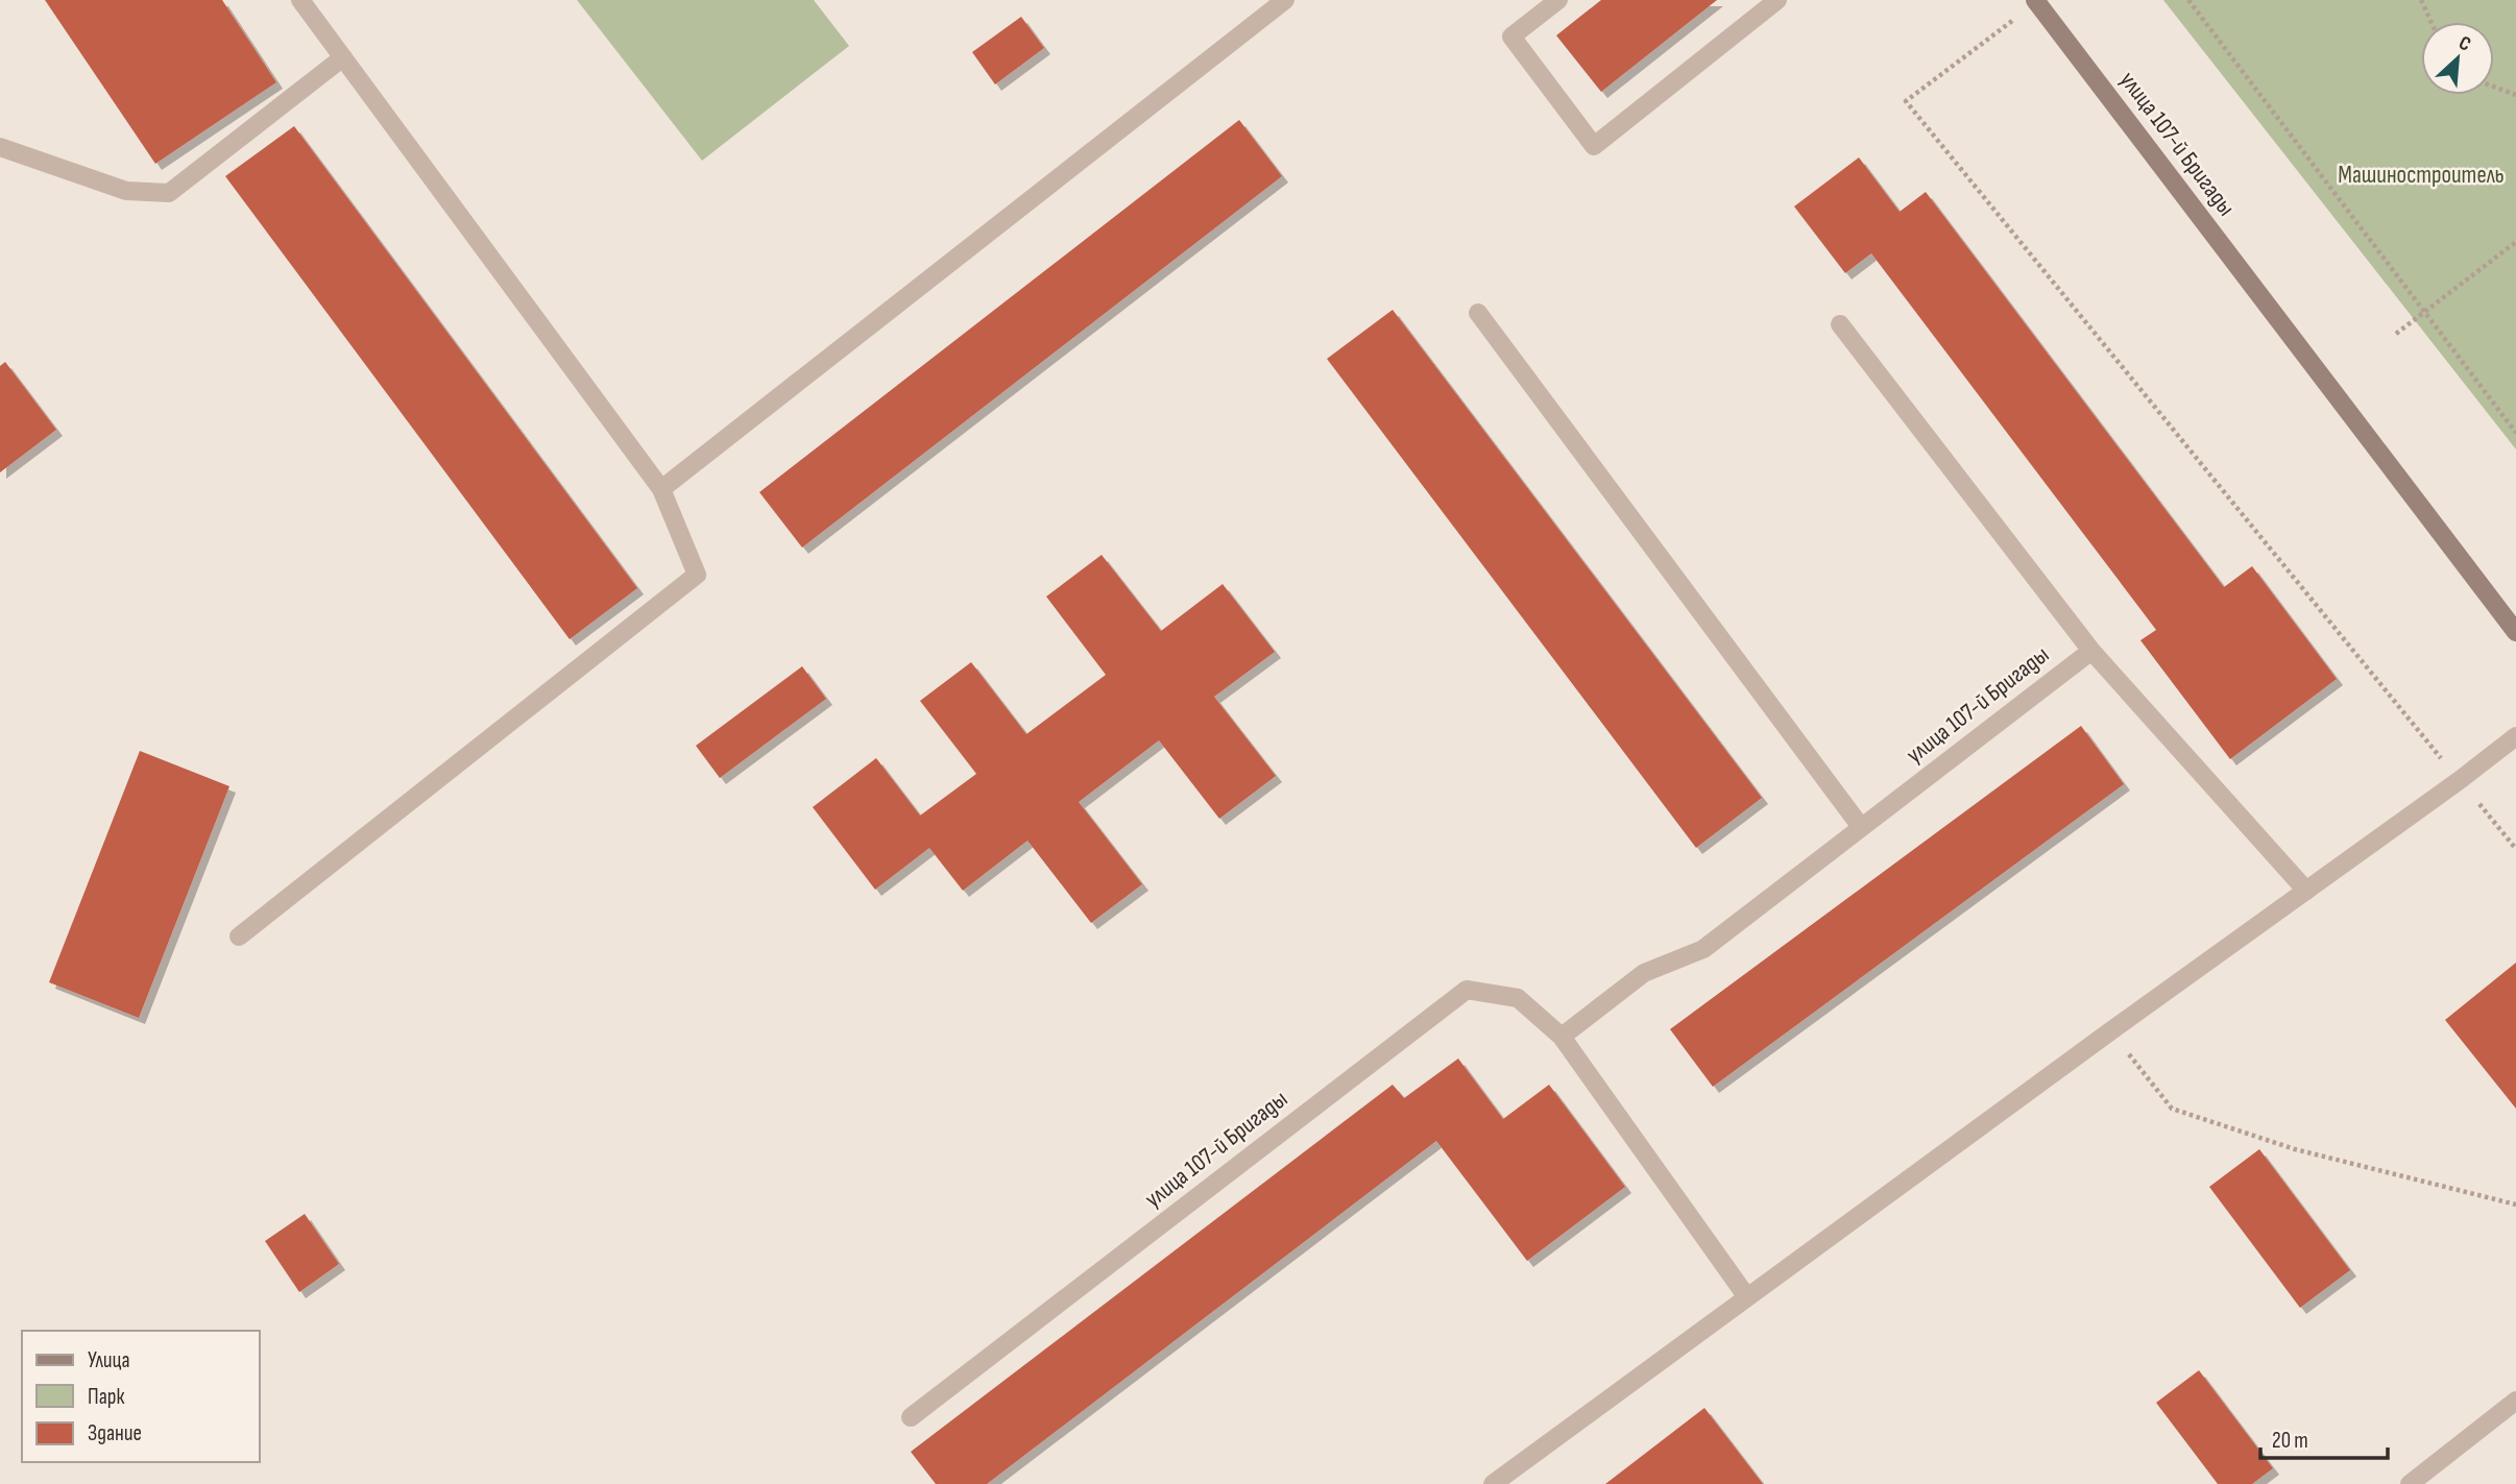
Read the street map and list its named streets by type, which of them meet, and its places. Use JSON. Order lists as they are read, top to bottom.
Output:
{
  "streets": {
    "main road": ["улица 107-й Бригады"]
  },
  "parks": ["Машиностроитель"],
  "legend": ["Улица", "Парк", "Здание"],
  "scale_bar": "20 m",
  "north": "top right"
}
